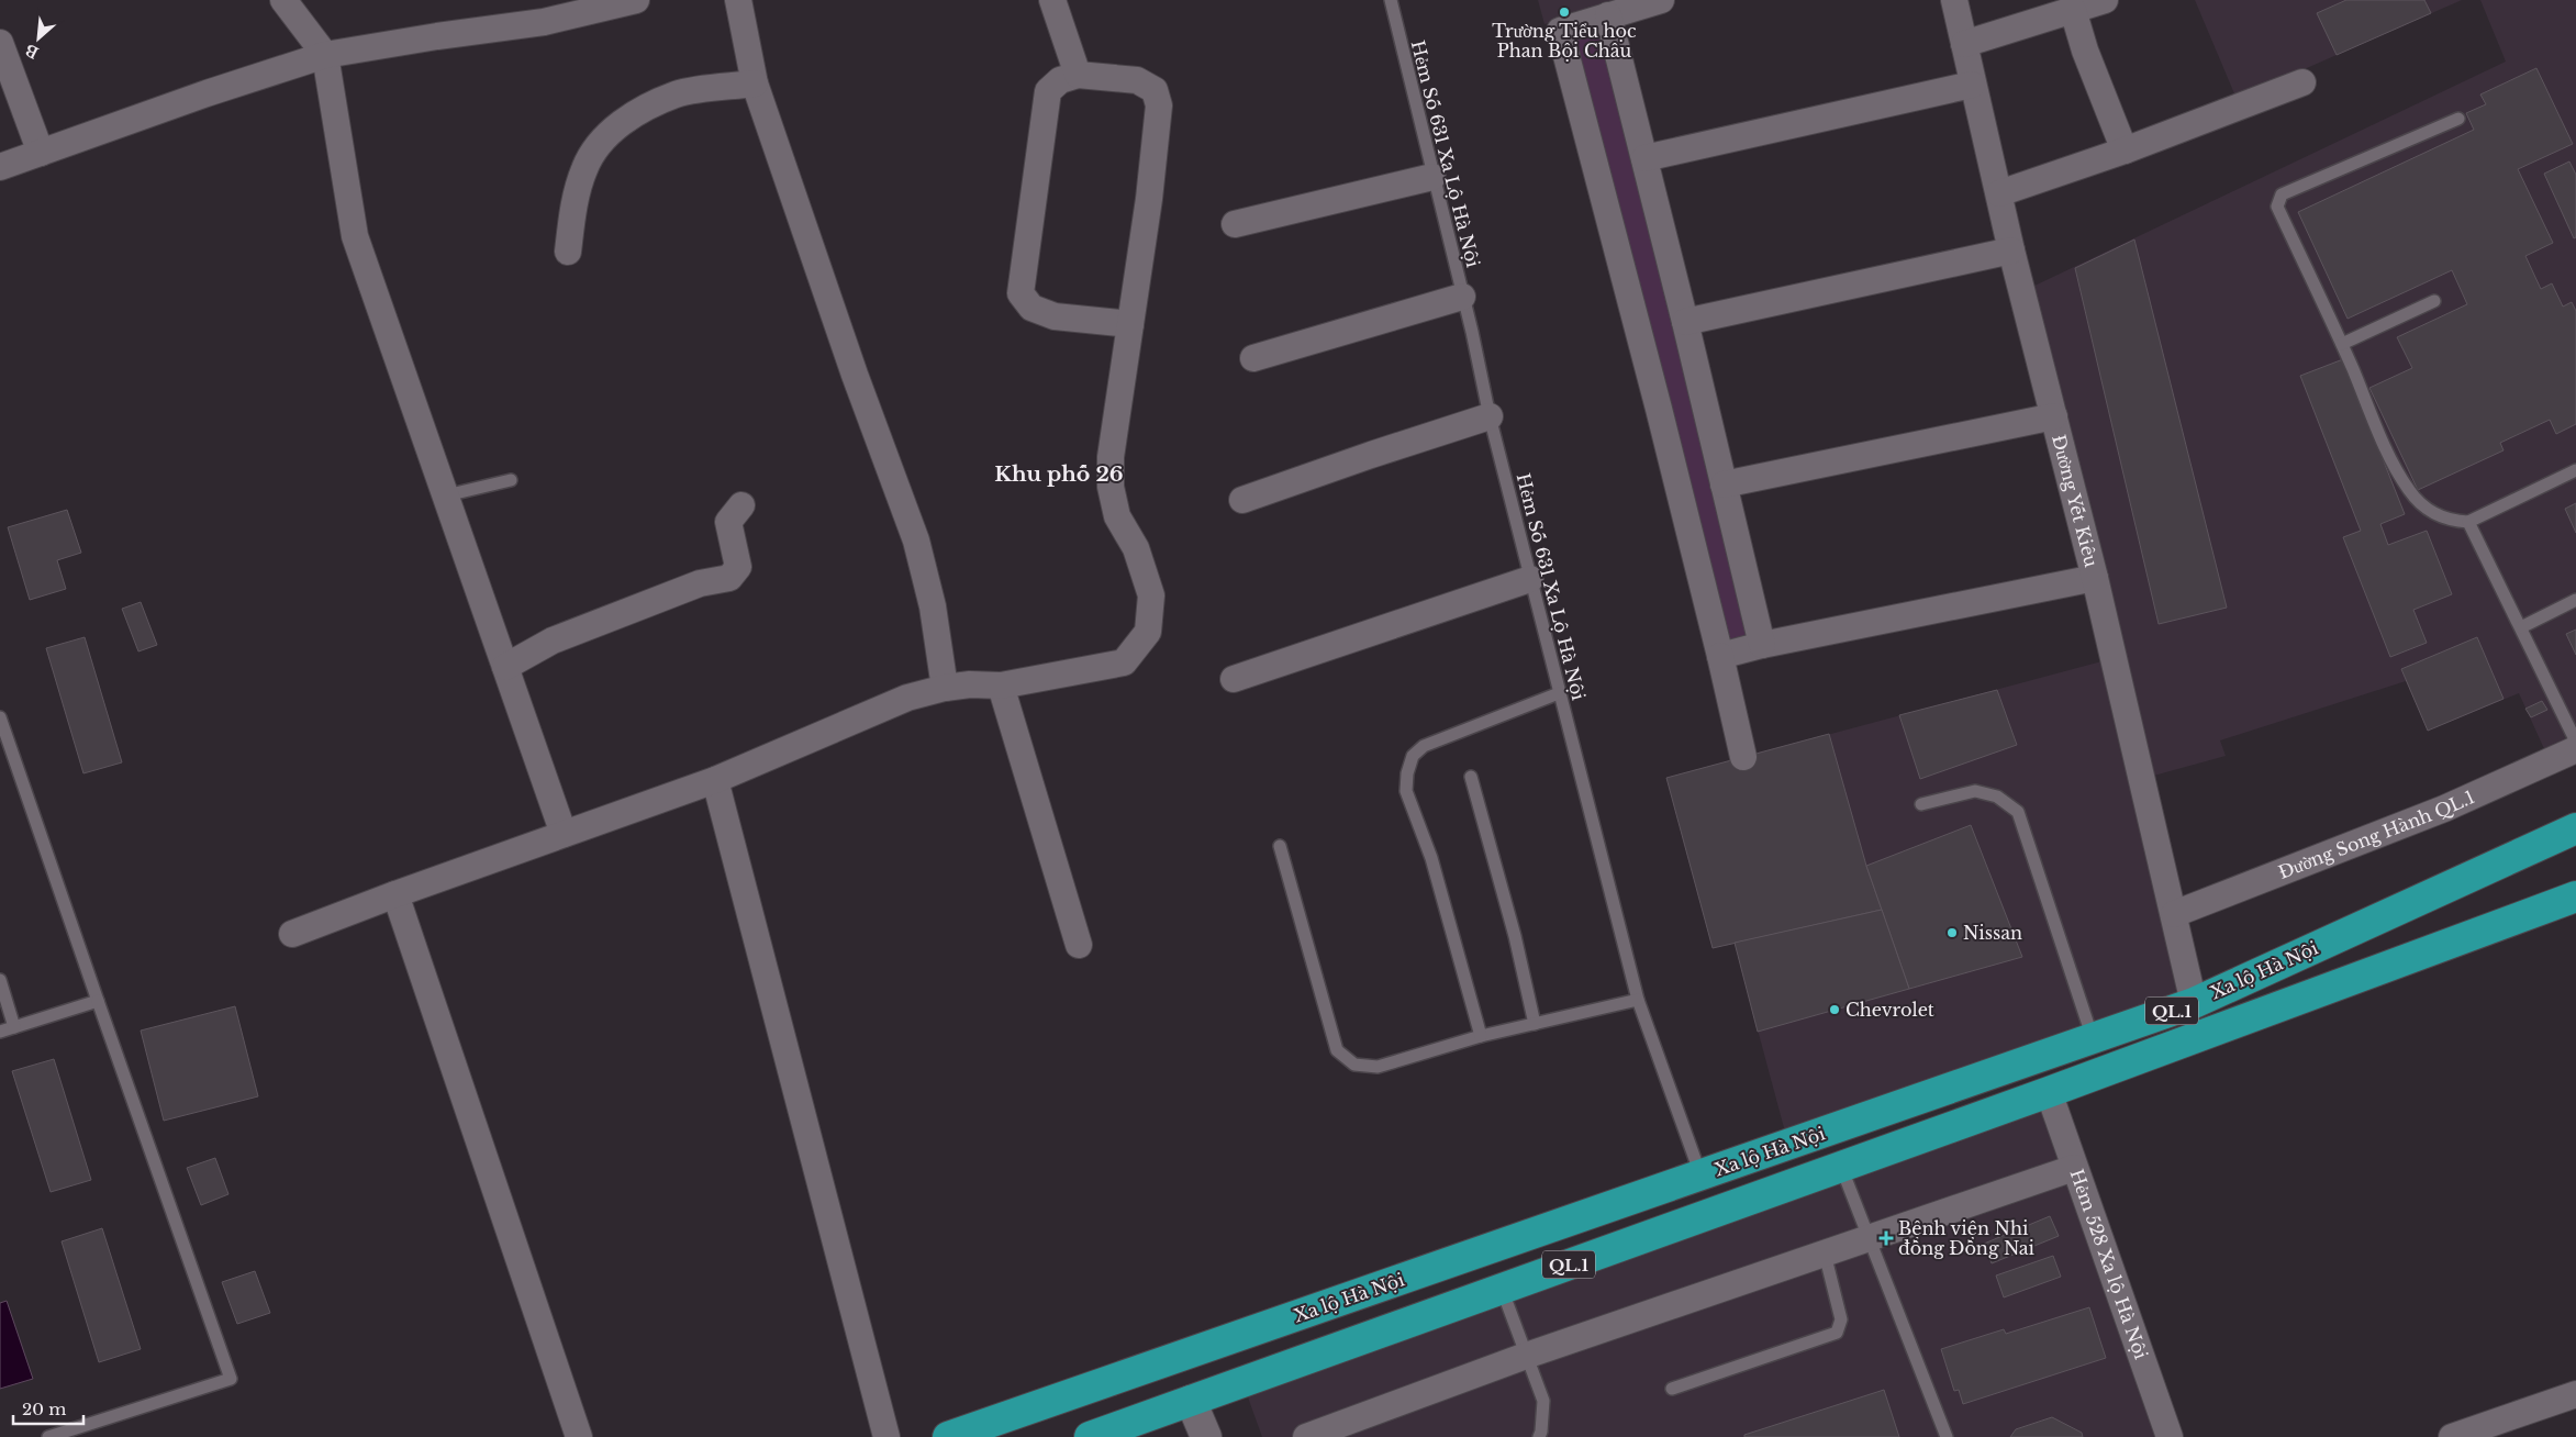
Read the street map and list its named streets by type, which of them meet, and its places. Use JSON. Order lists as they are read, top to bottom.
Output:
{
  "streets": {
    "highway": ["Xa lộ Hà Nội", "QL.1"],
    "street": ["Đường Yết Kiêu", "Đường Song Hành QL.1", "Hẻm 528 Xa lộ Hà Nội"],
    "lane": ["Hẻm Số 631 Xa Lộ Hà Nội"]
  },
  "crossings": [
    ["Hẻm Số 631 Xa Lộ Hà Nội", "Xa lộ Hà Nội"],
    ["Đường Yết Kiêu", "Đường Song Hành QL.1"],
    ["Đường Yết Kiêu", "Xa lộ Hà Nội"],
    ["Xa lộ Hà Nội", "Hẻm 528 Xa lộ Hà Nội"]
  ],
  "districts": ["Khu phố 26"],
  "places": {
    "other": ["Trường Tiểu học Phan Bội Châu", "Nissan", "Chevrolet"],
    "health": ["Bệnh viện Nhi đồng Đồng Nai"]
  },
  "scale_bar": "20 m",
  "north": "bottom left"
}
